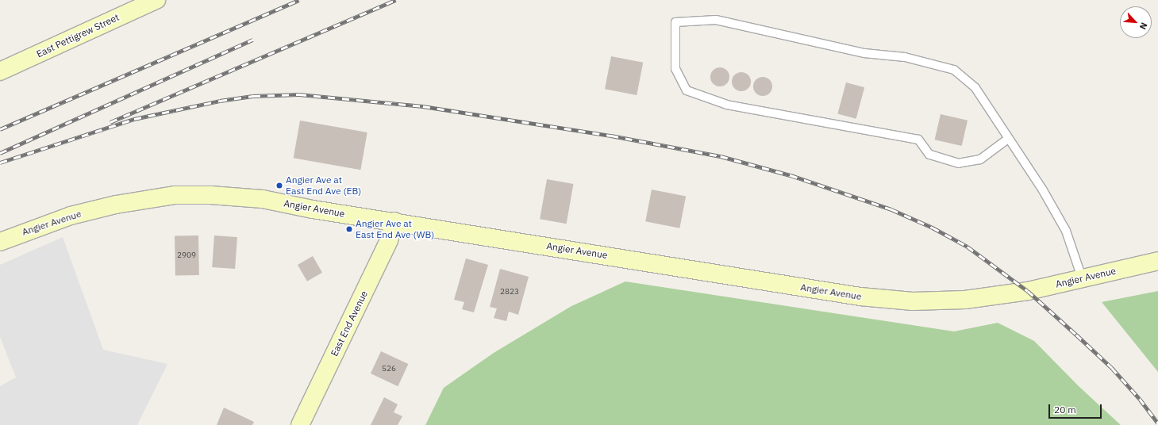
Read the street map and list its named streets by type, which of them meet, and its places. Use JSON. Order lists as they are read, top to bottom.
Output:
{
  "streets": {
    "main road": ["East Pettigrew Street", "Angier Avenue", "East End Avenue"]
  },
  "crossings": [
    ["Angier Avenue", "East End Avenue"]
  ],
  "places": ["Angier Ave at East End Ave (EB)", "Angier Ave at East End Ave (WB)"],
  "house_numbers": ["2909", "2823", "526"],
  "scale_bar": "20 m",
  "north": "bottom right"
}
